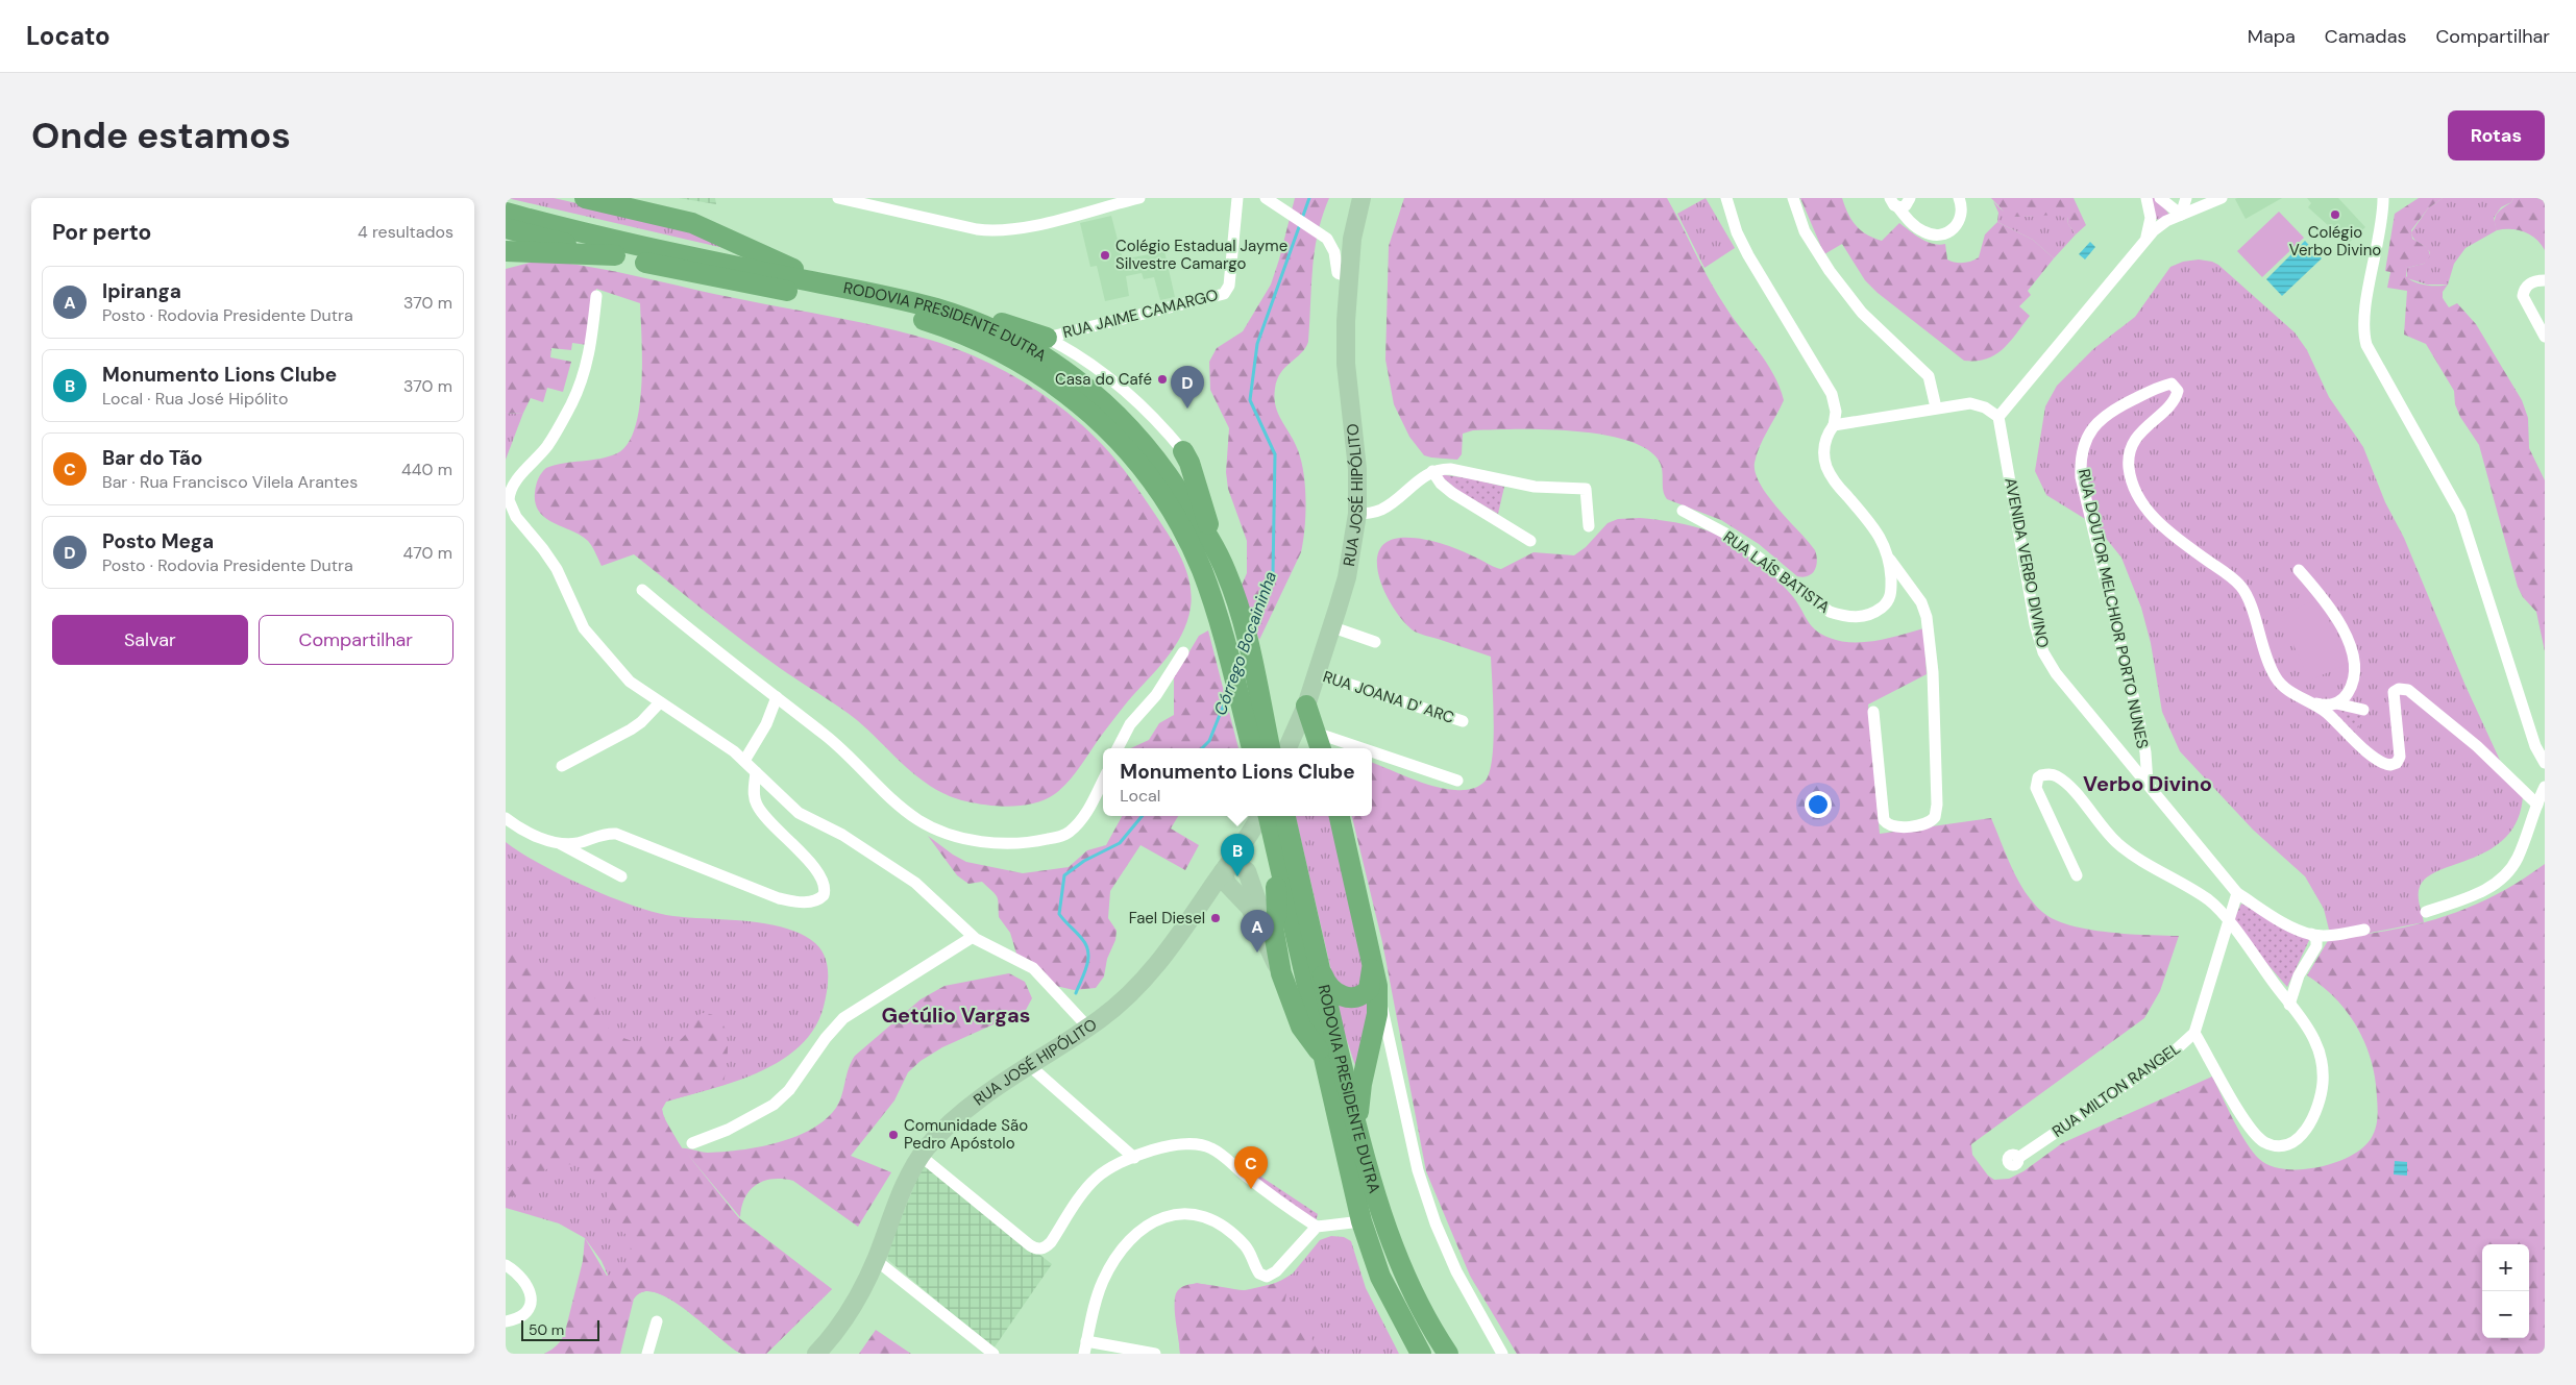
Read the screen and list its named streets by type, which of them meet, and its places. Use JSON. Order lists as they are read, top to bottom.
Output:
{
  "streets": {
    "highway": ["RODOVIA PRESIDENTE DUTRA"],
    "main road": ["RUA JOSÉ HIPÓLITO"],
    "street": [
      "RUA JAIME CAMARGO",
      "AVENIDA VERBO DIVINO",
      "RUA LAÍS BATISTA",
      "RUA DOUTOR MELCHIOR PORTO NUNES",
      "RUA JOANA D' ARC",
      "RUA MILTON RANGEL"
    ]
  },
  "crossings": [
    ["RUA JOSÉ HIPÓLITO", "RUA JOANA D' ARC"],
    ["AVENIDA VERBO DIVINO", "RUA DOUTOR MELCHIOR PORTO NUNES"],
    ["AVENIDA VERBO DIVINO", "RUA MILTON RANGEL"]
  ],
  "districts": ["Verbo Divino", "Getúlio Vargas"],
  "water": ["Córrego Bocaininha"],
  "places": [
    "Colégio Verbo Divino",
    "Colégio Estadual Jayme Silvestre Camargo",
    "Casa do Café",
    "Fael Diesel",
    "Comunidade São Pedro Apóstolo"
  ],
  "scale_bar": "50 m",
  "page": {
    "header": "Locato",
    "nav": ["Mapa", "Camadas", "Compartilhar"],
    "buttons": [
      "Rotas",
      ["Salvar", "Compartilhar"]
    ],
    "title": "Onde estamos",
    "heading": ["Por perto", "4 resultados"],
    "list": [
      {
        "mark": "A",
        "name": "Ipiranga",
        "note": "Posto · Rodovia Presidente Dutra",
        "value": "370 m"
      },
      {
        "mark": "B",
        "name": "Monumento Lions Clube",
        "note": "Local · Rua José Hipólito",
        "value": "370 m"
      },
      {
        "mark": "C",
        "name": "Bar do Tão",
        "note": "Bar · Rua Francisco Vilela Arantes",
        "value": "440 m"
      },
      {
        "mark": "D",
        "name": "Posto Mega",
        "note": "Posto · Rodovia Presidente Dutra",
        "value": "470 m"
      }
    ],
    "pins": [
      "D",
      "B",
      "A",
      "C"
    ],
    "popup": ["Monumento Lions Clube", "Local"],
    "map_buttons": ["+", "−"],
    "scale": "50 m"
  }
}
